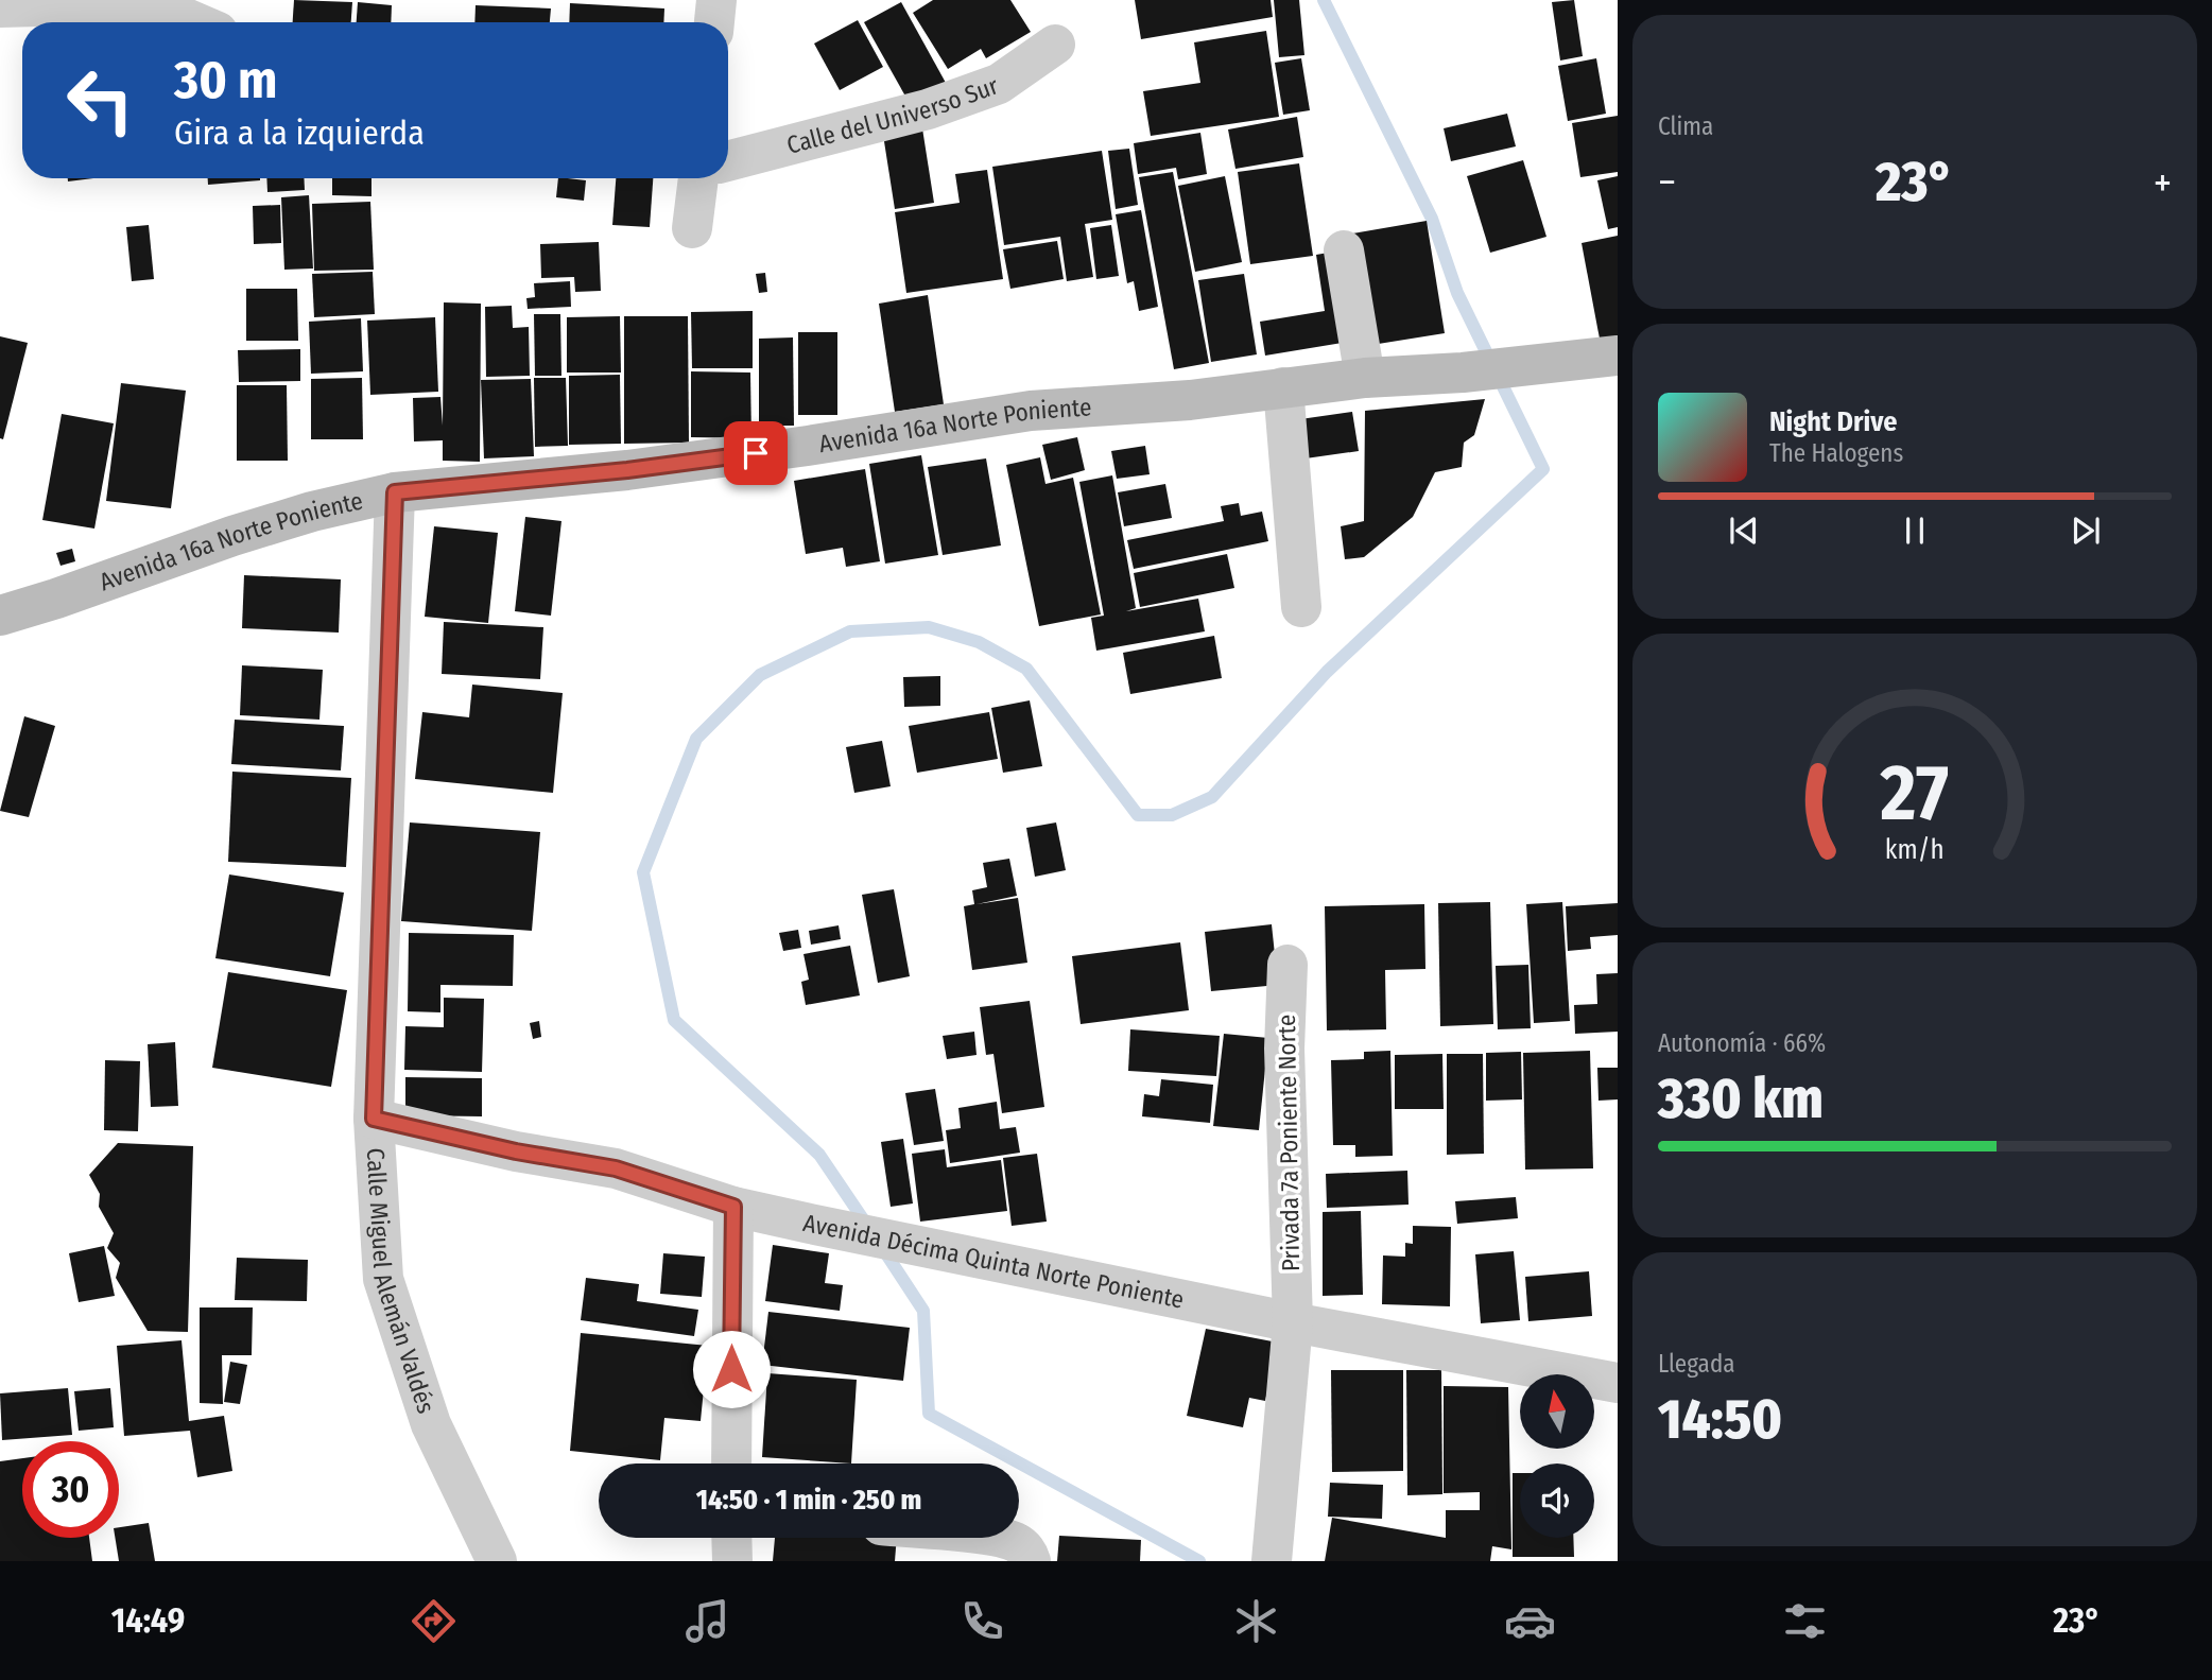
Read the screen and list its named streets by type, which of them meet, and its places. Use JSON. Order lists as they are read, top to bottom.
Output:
{
  "streets": {
    "street": [
      "Calle del Universo Sur",
      "Avenida 16a Norte Poniente",
      "Privada 7a Poniente Norte",
      "Avenida Décima Quinta Norte Poniente",
      "Calle Miguel Alemán Valdés"
    ]
  },
  "crossings": [
    ["Avenida 16a Norte Poniente", "Calle Miguel Alemán Valdés"],
    ["Privada 7a Poniente Norte", "Avenida Décima Quinta Norte Poniente"],
    ["Avenida Décima Quinta Norte Poniente", "Calle Miguel Alemán Valdés"]
  ],
  "north": "top",
  "page": {
    "tile": [
      "Clima",
      ["Autonomía · 66%", "330 km"],
      ["Llegada", "14:50"]
    ],
    "turn": ["30 m", "Gira a la izquierda"],
    "heat": ["−", "23°", "+"],
    "song": ["Night Drive", "The Halogens"],
    "limit": "30",
    "trip": "14:50 · 1 min · 250 m",
    "tabs": ["14:49", "23°"],
    "gauge": ["27", "km/h"]
  }
}
